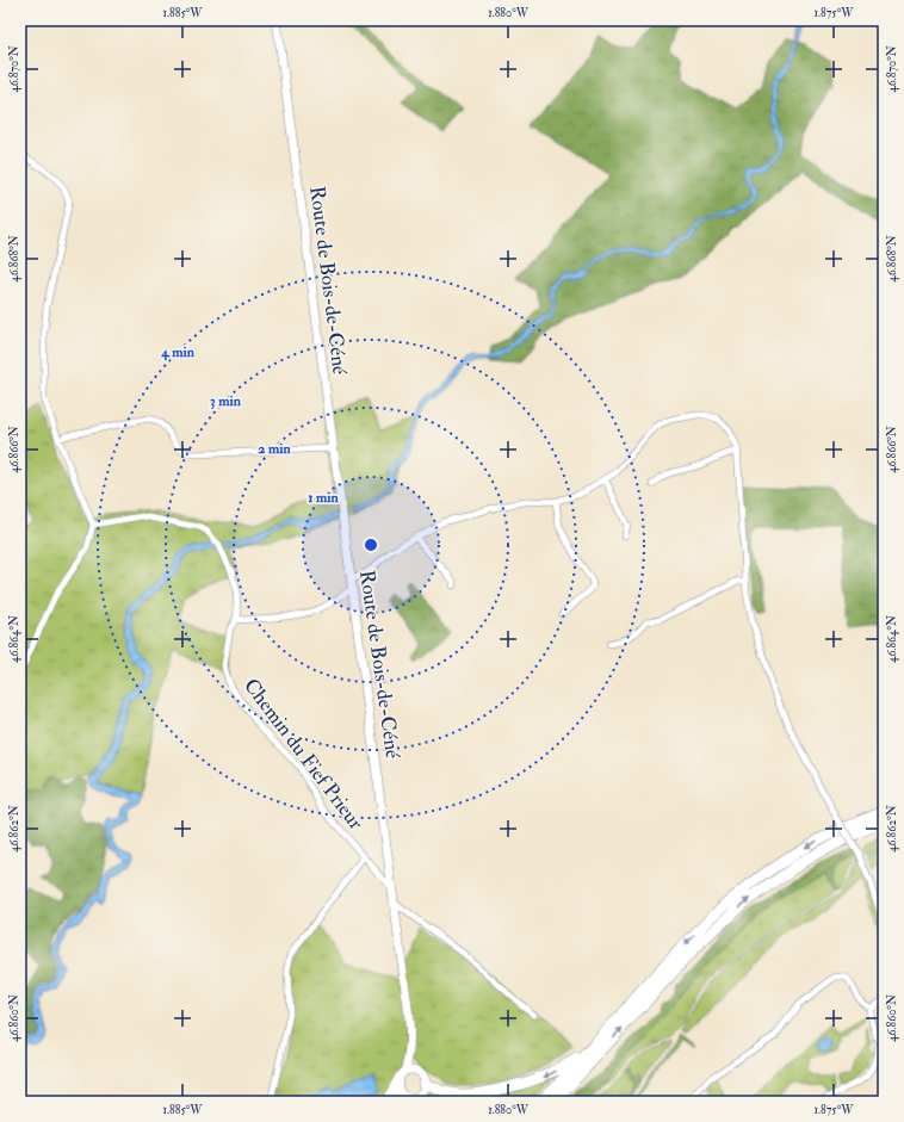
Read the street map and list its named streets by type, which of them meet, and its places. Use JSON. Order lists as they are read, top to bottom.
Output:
{
  "streets": {
    "street": ["Route de Bois-de-Céné", "Chemin du Fief Prieur"]
  },
  "crossings": [
    ["Route de Bois-de-Céné", "Chemin du Fief Prieur"]
  ],
  "coordinates": [
    "1.885°W",
    "1.880°W",
    "1.875°W",
    "46.870°N",
    "46.868°N",
    "46.866°N",
    "46.864°N",
    "46.862°N",
    "46.860°N"
  ],
  "rings": [
    "4 min",
    "3 min",
    "2 min",
    "1 min"
  ]
}
